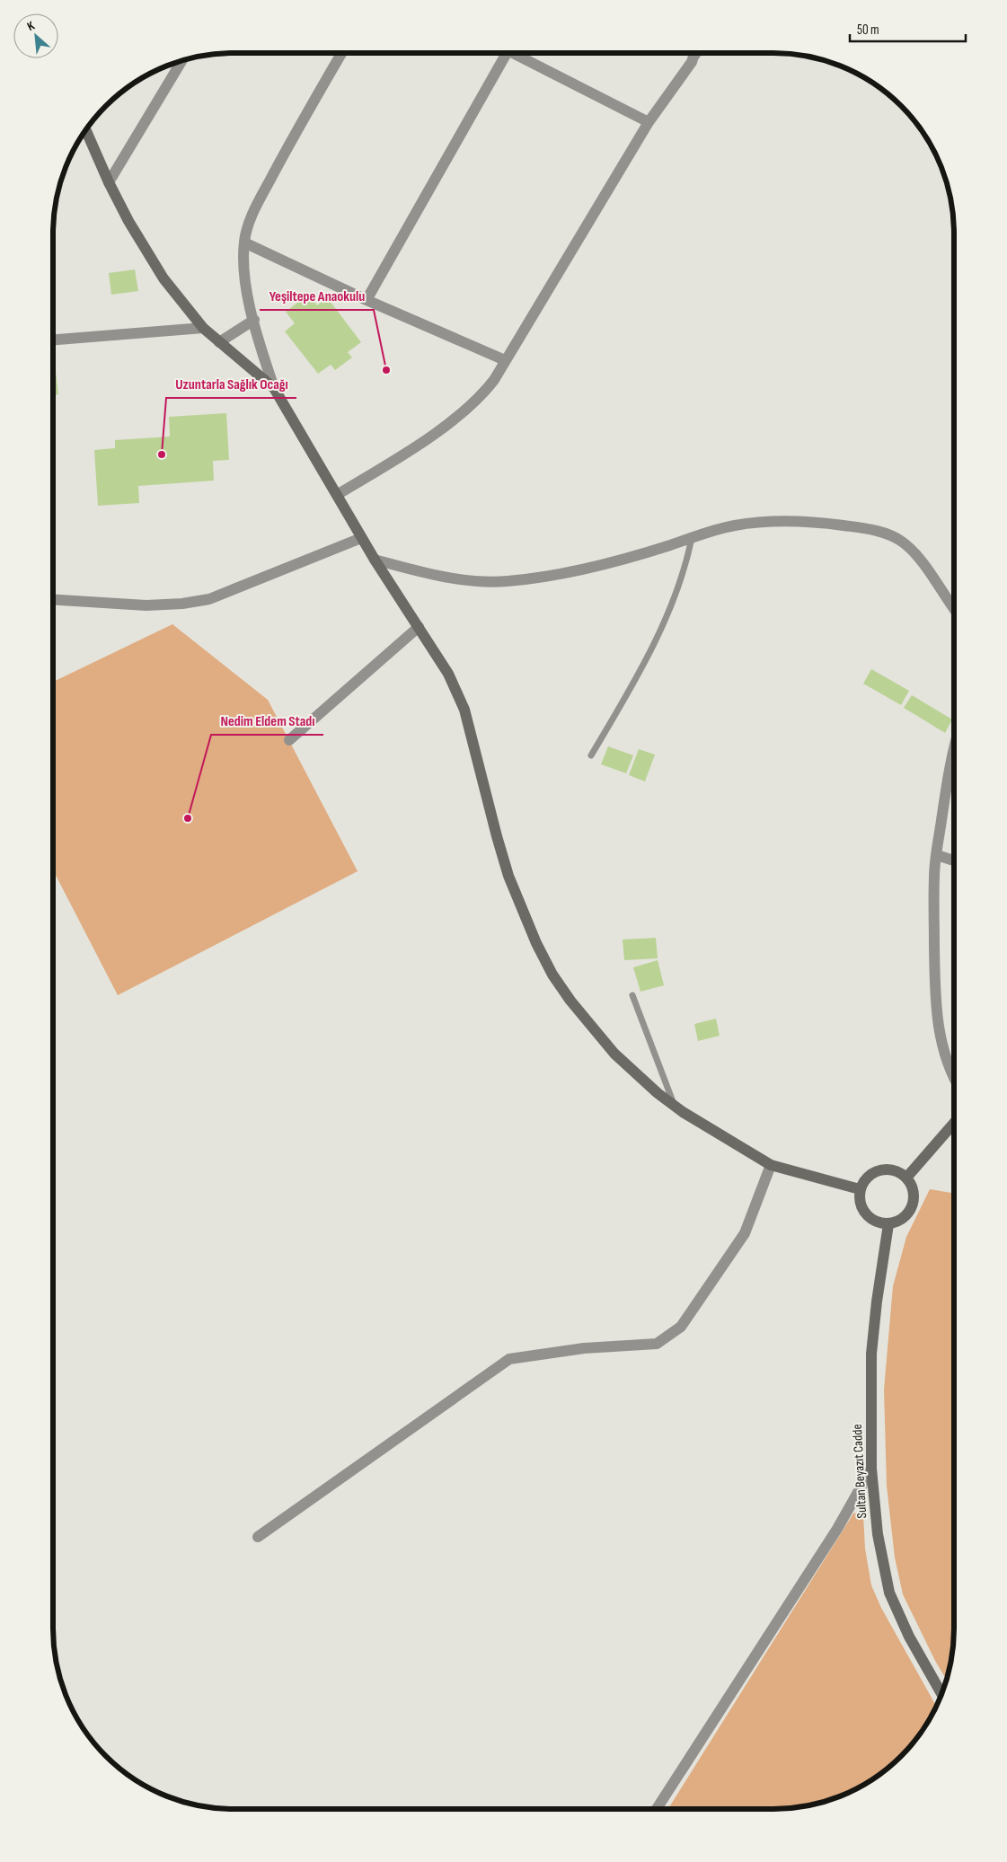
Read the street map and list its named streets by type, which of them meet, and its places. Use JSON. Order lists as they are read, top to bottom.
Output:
{
  "streets": {
    "street": ["Sultan Beyazıt Cadde"]
  },
  "places": ["Yeşiltepe Anaokulu", "Uzuntarla Sağlık Ocağı", "Nedim Eldem Stadı"],
  "scale_bar": "50 m",
  "north": "top left"
}
